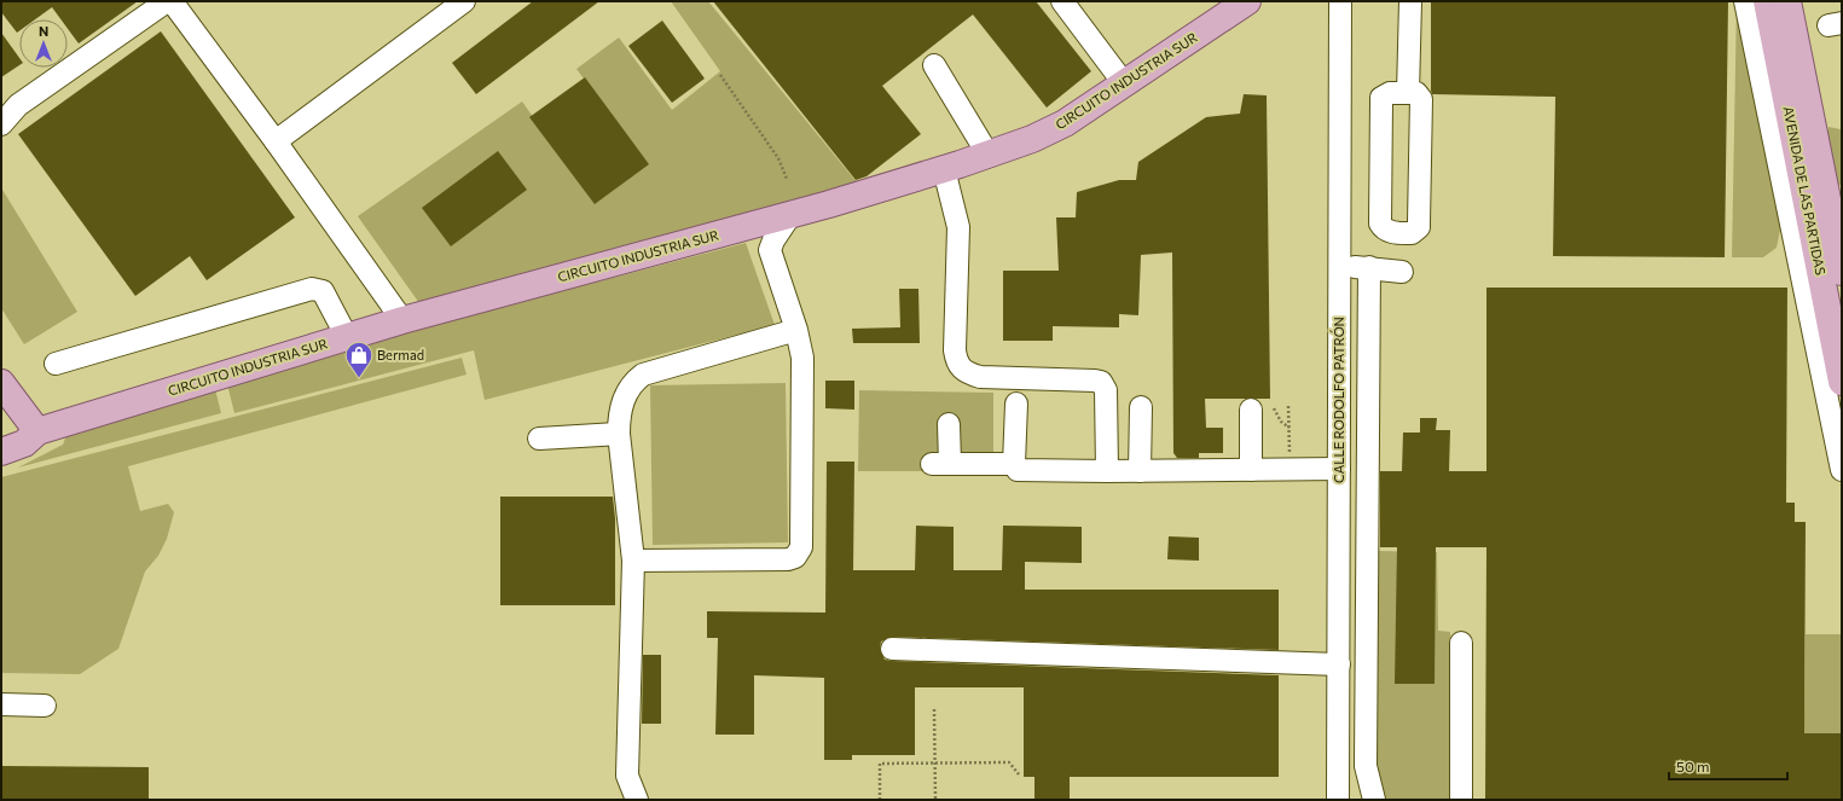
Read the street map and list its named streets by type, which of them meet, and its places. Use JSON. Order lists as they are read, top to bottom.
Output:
{
  "streets": {
    "main road": ["CIRCUITO INDUSTRIA SUR", "AVENIDA DE LAS PARTIDAS"],
    "street": ["CALLE RODOLFO PATRÓN"]
  },
  "places": {
    "shop": ["Bermad"]
  },
  "scale_bar": "50 m",
  "north": "top"
}
